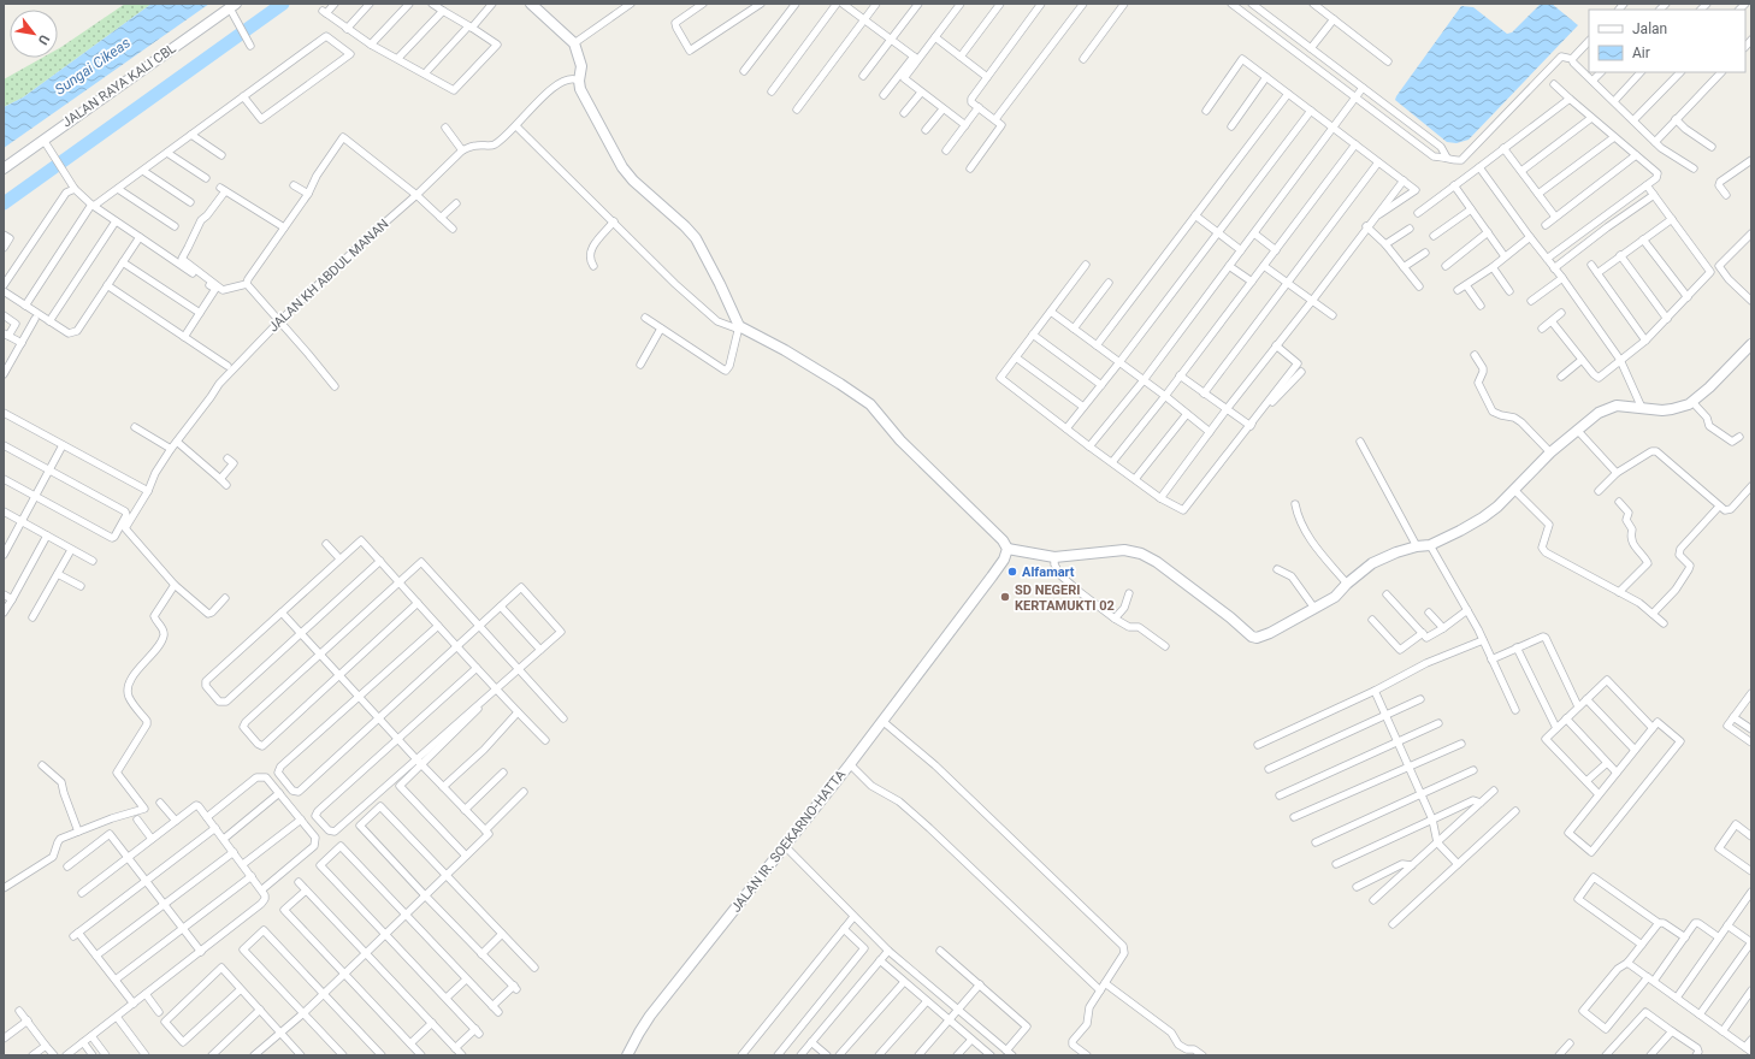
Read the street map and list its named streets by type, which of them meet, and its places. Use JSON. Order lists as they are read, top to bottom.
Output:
{
  "streets": {
    "main road": ["JALAN RAYA KALI CBL", "JALAN IR. SOEKARNO-HATTA"],
    "street": ["JALAN KH ABDUL MANAN"]
  },
  "water": ["Sungai Cikeas"],
  "places": ["Alfamart", "SD NEGERI KERTAMUKTI 02"],
  "legend": ["Jalan", "Air"],
  "north": "bottom right"
}
